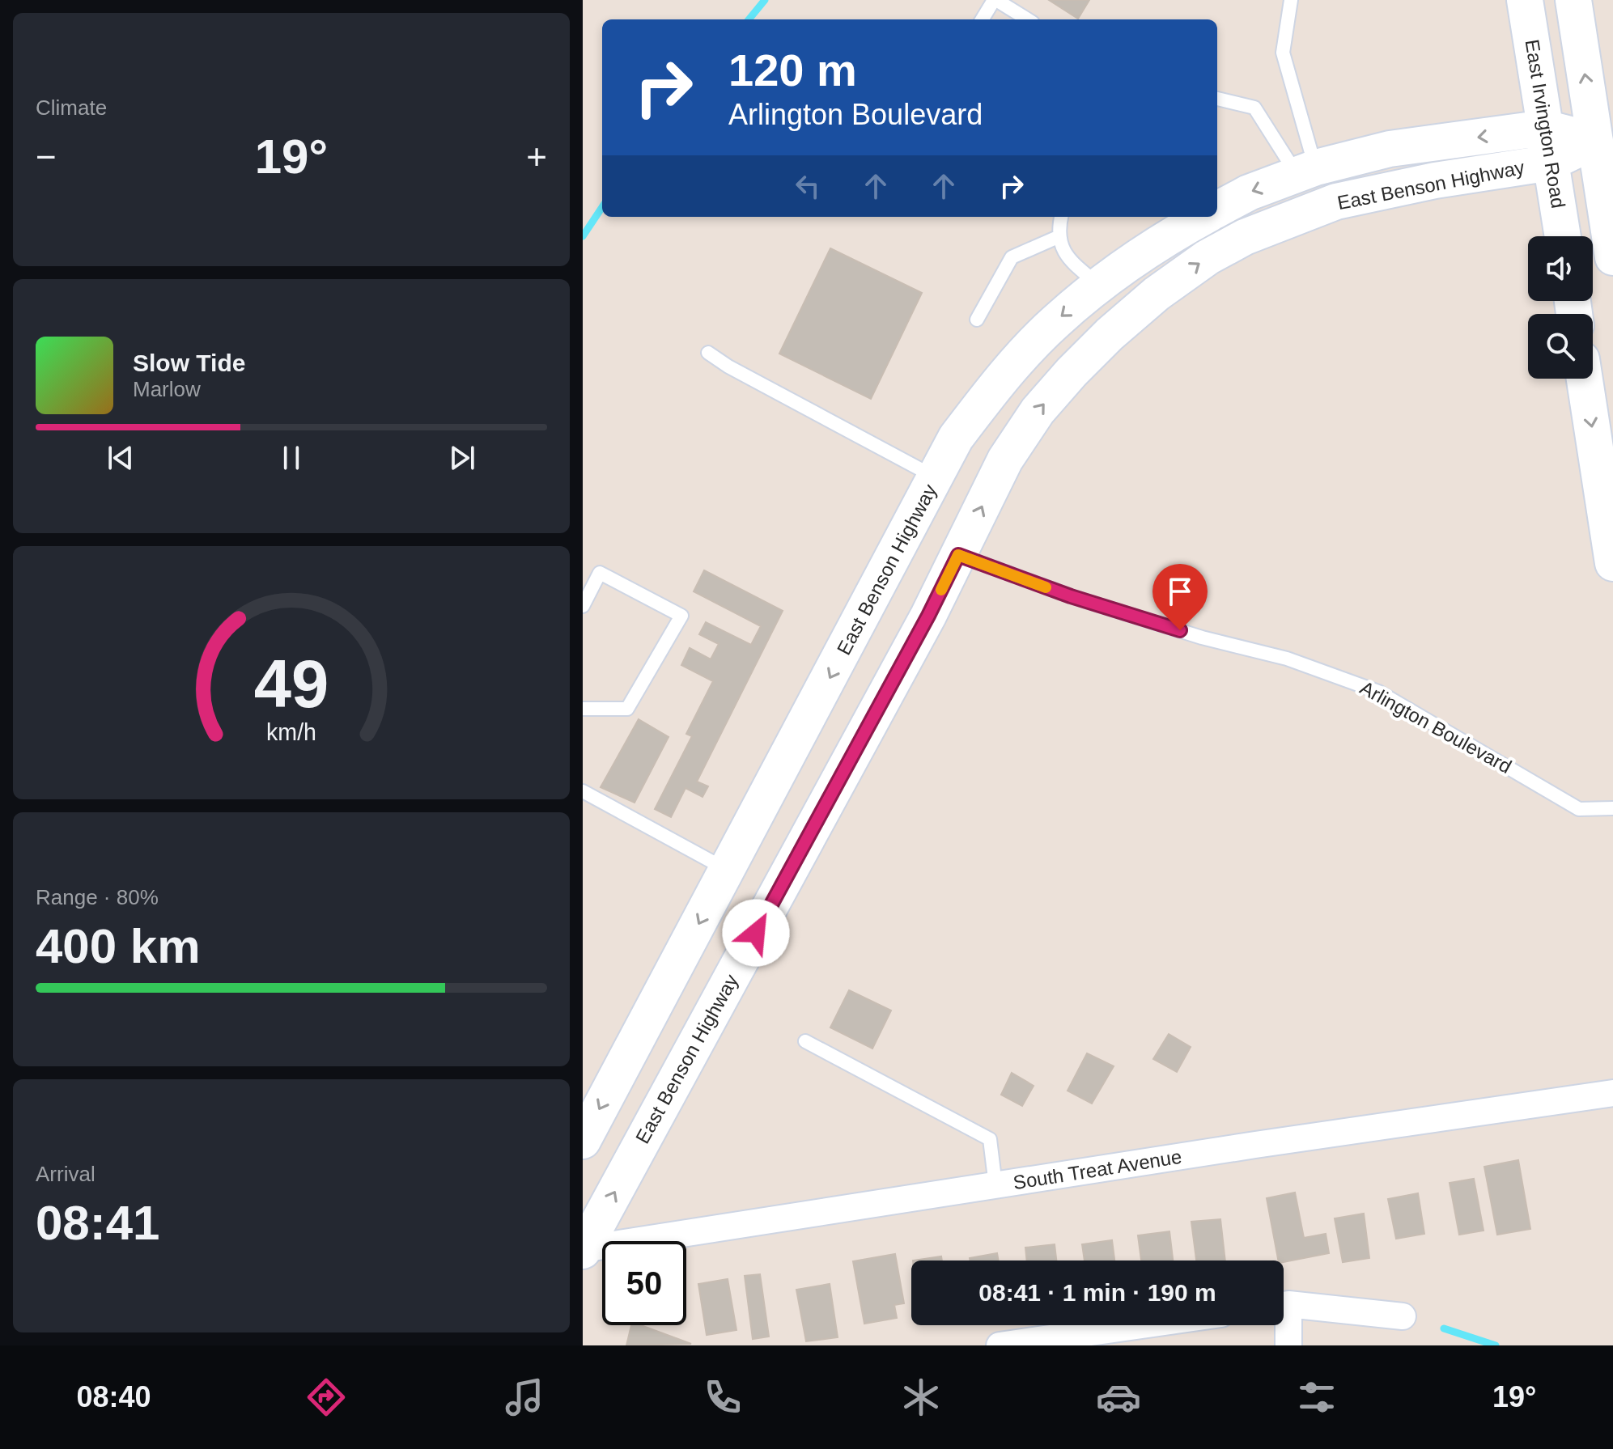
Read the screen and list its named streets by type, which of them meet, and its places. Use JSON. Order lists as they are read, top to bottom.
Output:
{
  "streets": {
    "main road": ["East Irvington Road", "East Benson Highway"],
    "street": ["South Treat Avenue"],
    "lane": ["Arlington Boulevard"]
  },
  "crossings": [
    ["East Irvington Road", "East Benson Highway"],
    ["East Benson Highway", "Arlington Boulevard"],
    ["East Benson Highway", "South Treat Avenue"]
  ],
  "page": {
    "tile": [
      "Climate",
      ["Range · 80%", "400 km"],
      ["Arrival", "08:41"]
    ],
    "turn": ["120 m", "Arlington Boulevard"],
    "heat": ["−", "19°", "+"],
    "song": ["Slow Tide", "Marlow"],
    "limit": "50",
    "trip": "08:41 · 1 min · 190 m",
    "tabs": ["08:40", "19°"],
    "gauge": ["49", "km/h"]
  }
}
